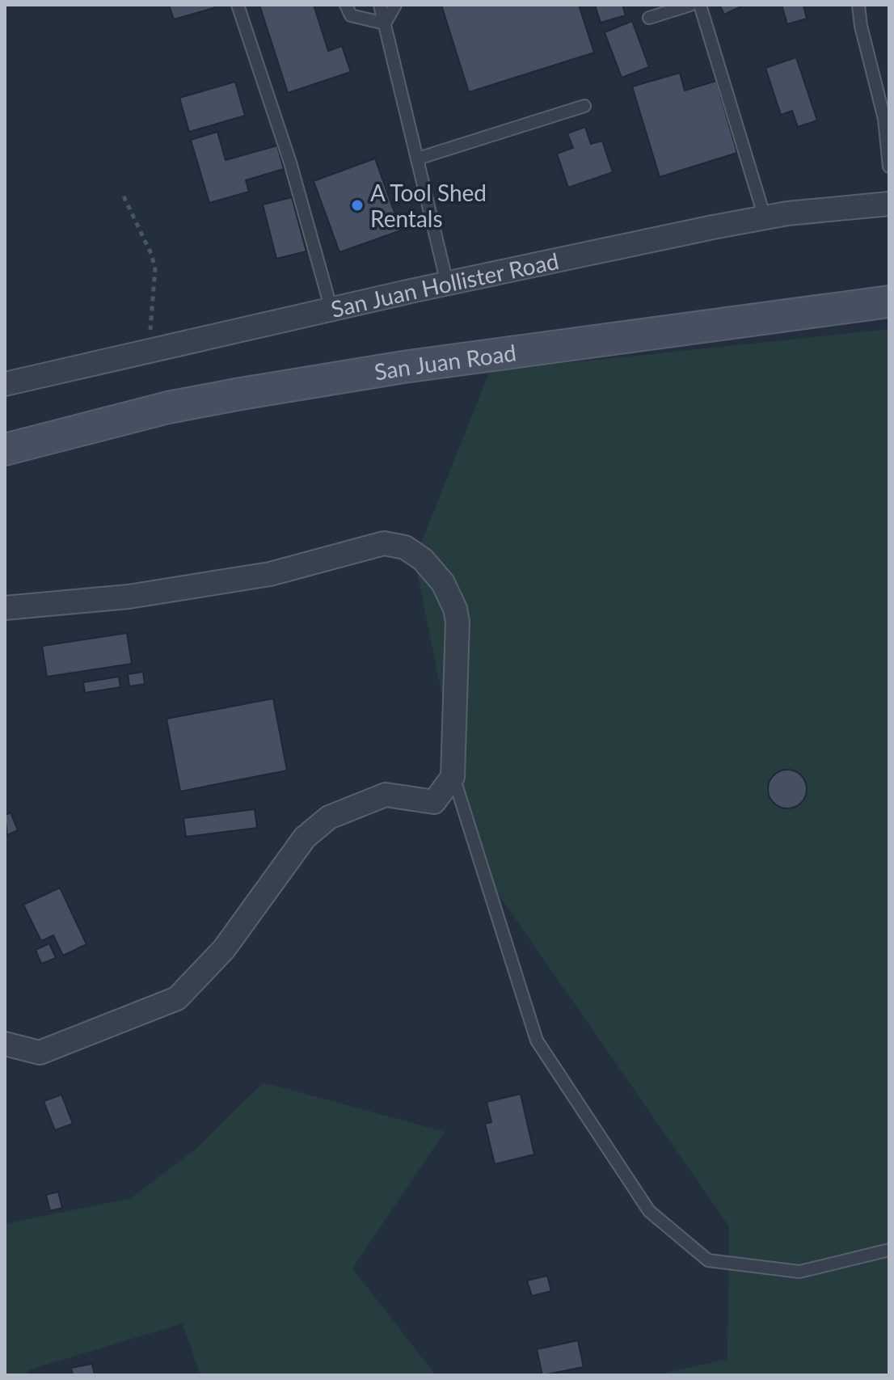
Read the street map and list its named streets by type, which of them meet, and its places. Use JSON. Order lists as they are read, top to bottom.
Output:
{
  "streets": {
    "main road": ["San Juan Road"],
    "street": ["San Juan Hollister Road"]
  },
  "places": ["A Tool Shed Rentals"]
}
